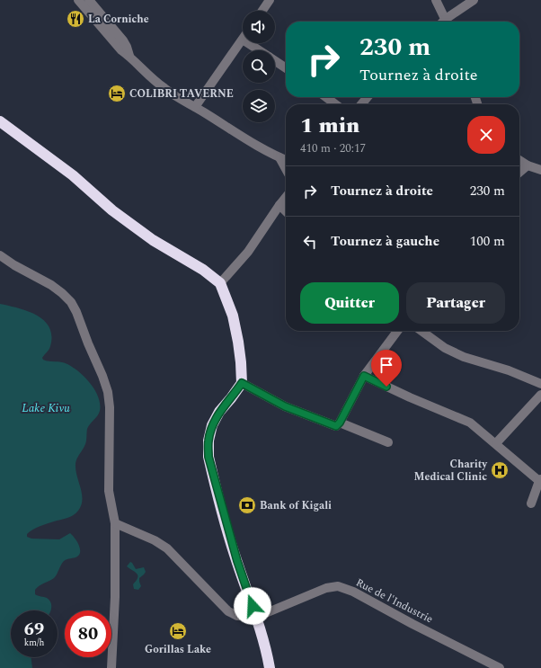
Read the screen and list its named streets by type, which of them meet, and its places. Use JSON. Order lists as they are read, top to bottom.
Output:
{
  "streets": {
    "street": ["Rue de l'Industrie"]
  },
  "water": ["Lake Kivu"],
  "places": {
    "restaurant": ["La Corniche"],
    "hotel": ["COLIBRI TAVERNE", "Gorillas Lake"],
    "hospital": ["Charity Medical Clinic"],
    "bank": ["Bank of Kigali"]
  },
  "page": {
    "turn": ["230 m", "Tournez à droite"],
    "heading": ["1 min", "410 m · 20:17"],
    "list": [
      {
        "name": "Tournez à droite",
        "value": "230 m"
      },
      {
        "name": "Tournez à gauche",
        "value": "100 m"
      }
    ],
    "buttons": ["Quitter", "Partager"],
    "speed": "69 km/h",
    "limit": "80"
  }
}
